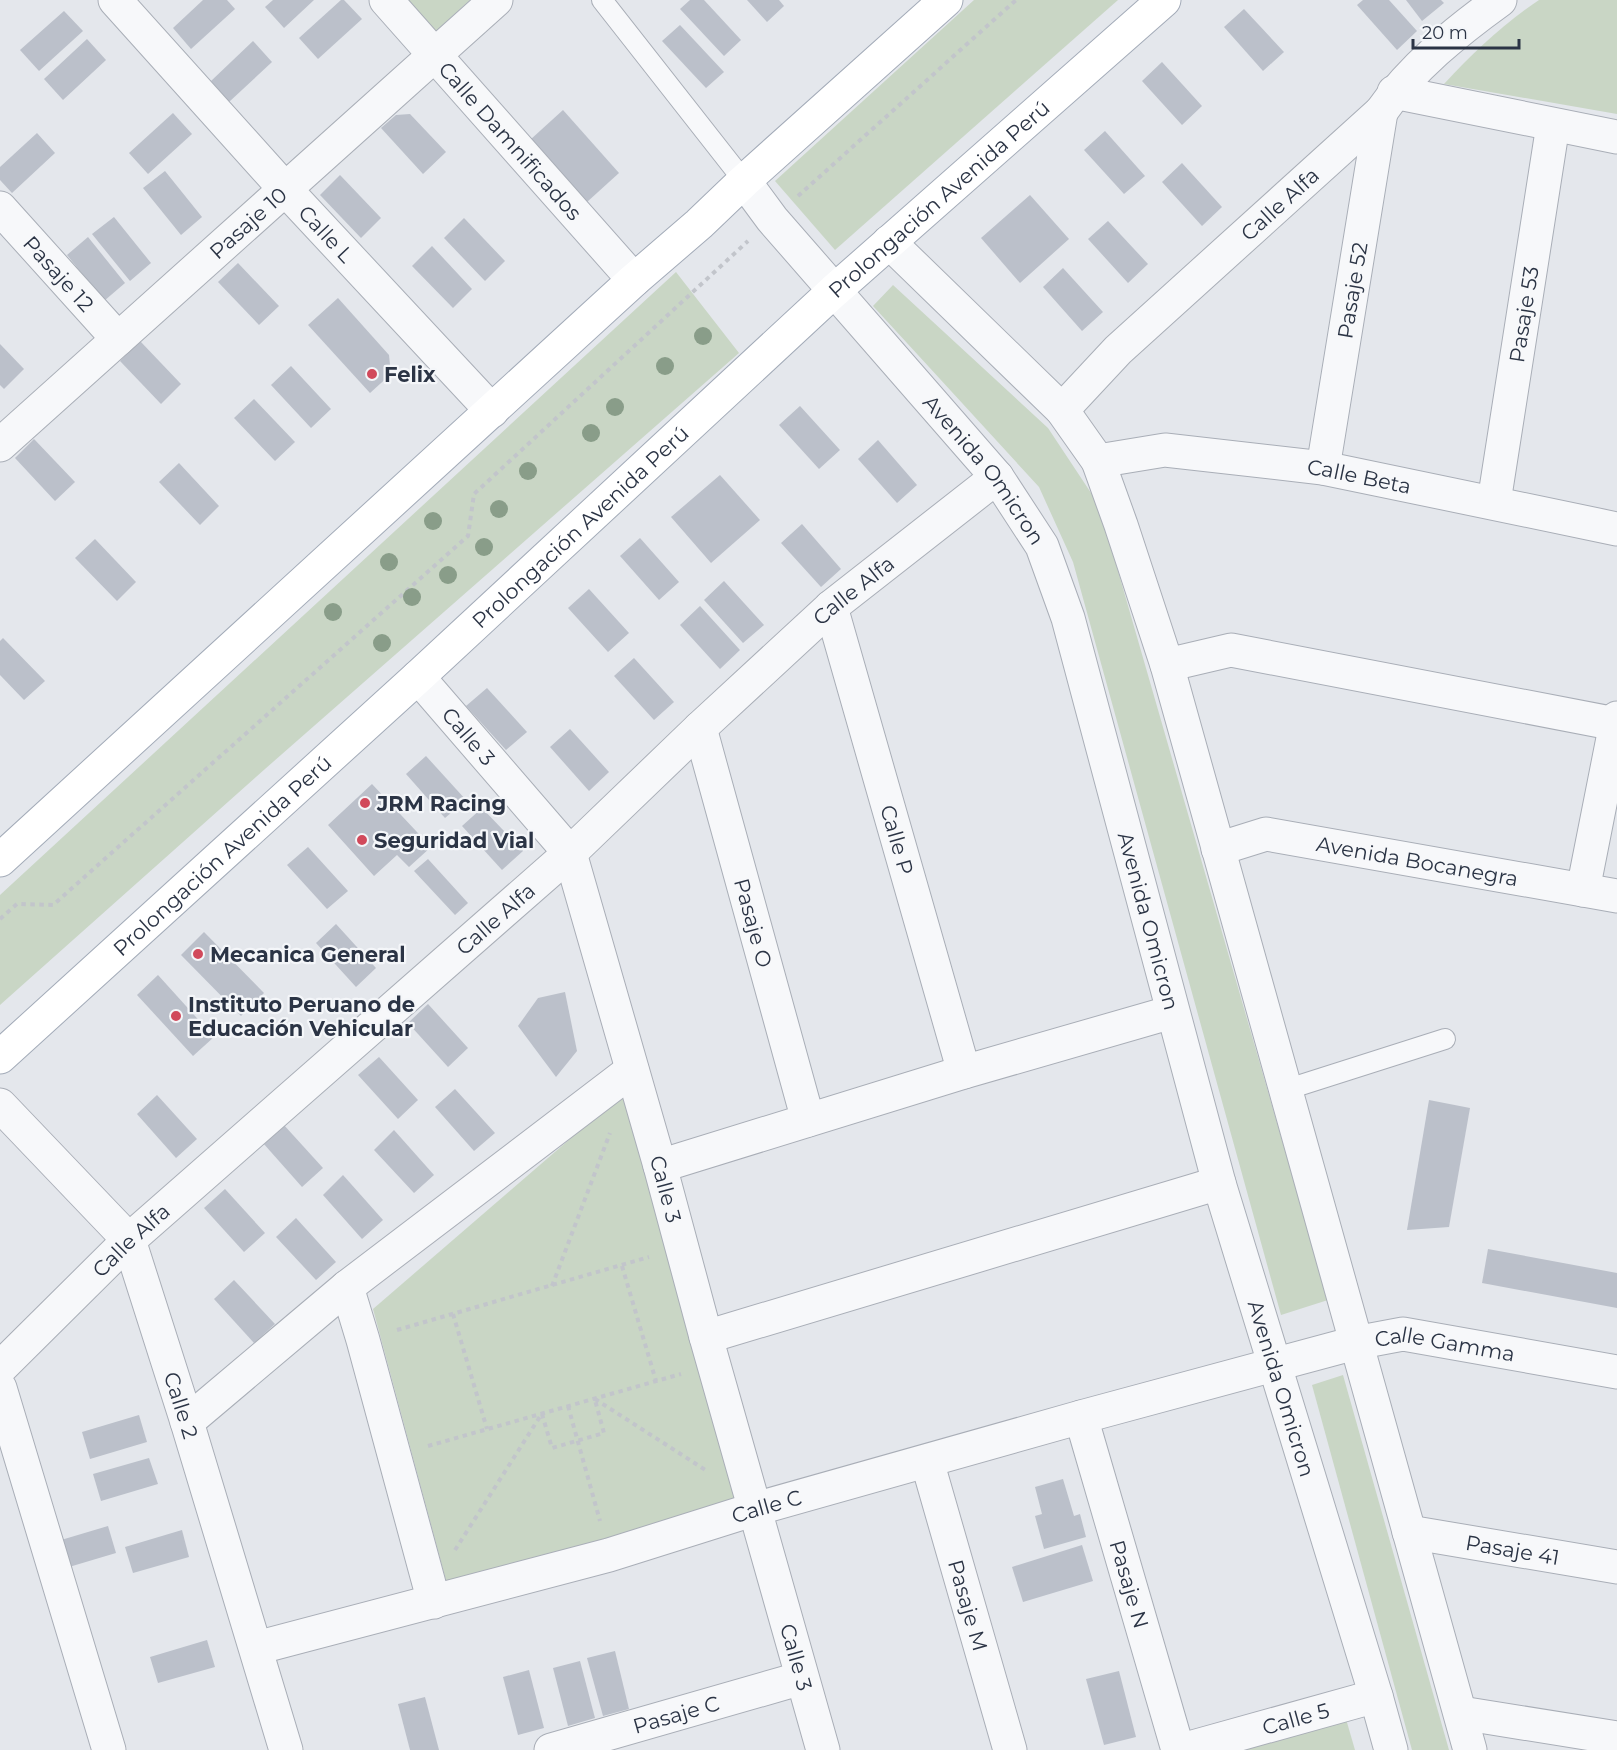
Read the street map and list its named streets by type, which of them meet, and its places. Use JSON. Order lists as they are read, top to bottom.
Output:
{
  "streets": {
    "main road": ["Prolongación Avenida Perú"],
    "street": [
      "Calle Damnificados",
      "Calle Alfa",
      "Pasaje 10",
      "Calle L",
      "Pasaje 12",
      "Pasaje 52",
      "Pasaje 53",
      "Avenida Omicron",
      "Calle Beta",
      "Calle 3",
      "Calle P",
      "Avenida Bocanegra",
      "Pasaje O",
      "Calle Gamma",
      "Calle 2",
      "Calle C",
      "Pasaje 41",
      "Pasaje N",
      "Pasaje M",
      "Pasaje C",
      "Calle 5"
    ]
  },
  "crossings": [
    ["Calle Damnificados", "Pasaje 10"],
    ["Prolongación Avenida Perú", "Avenida Omicron"],
    ["Prolongación Avenida Perú", "Calle 3"],
    ["Calle Alfa", "Pasaje 52"],
    ["Calle Alfa", "Avenida Omicron"],
    ["Calle Alfa", "Calle 3"],
    ["Calle Alfa", "Calle P"],
    ["Calle Alfa", "Pasaje O"],
    ["Calle Alfa", "Calle 2"],
    ["Pasaje 10", "Calle L"],
    ["Pasaje 10", "Pasaje 12"],
    ["Pasaje 52", "Calle Beta"],
    ["Pasaje 53", "Calle Beta"],
    ["Avenida Omicron", "Calle Gamma"],
    ["Avenida Omicron", "Calle C"],
    ["Avenida Omicron", "Calle 5"],
    ["Calle 3", "Calle C"],
    ["Calle 3", "Pasaje C"],
    ["Calle Gamma", "Calle C"],
    ["Calle 2", "Calle C"],
    ["Calle C", "Pasaje N"],
    ["Calle C", "Pasaje M"],
    ["Pasaje N", "Calle 5"]
  ],
  "places": [
    "Felix",
    "JRM Racing",
    "Seguridad Vial",
    "Mecanica General",
    "Instituto Peruano de Educación Vehicular"
  ],
  "scale_bar": "20 m"
}
